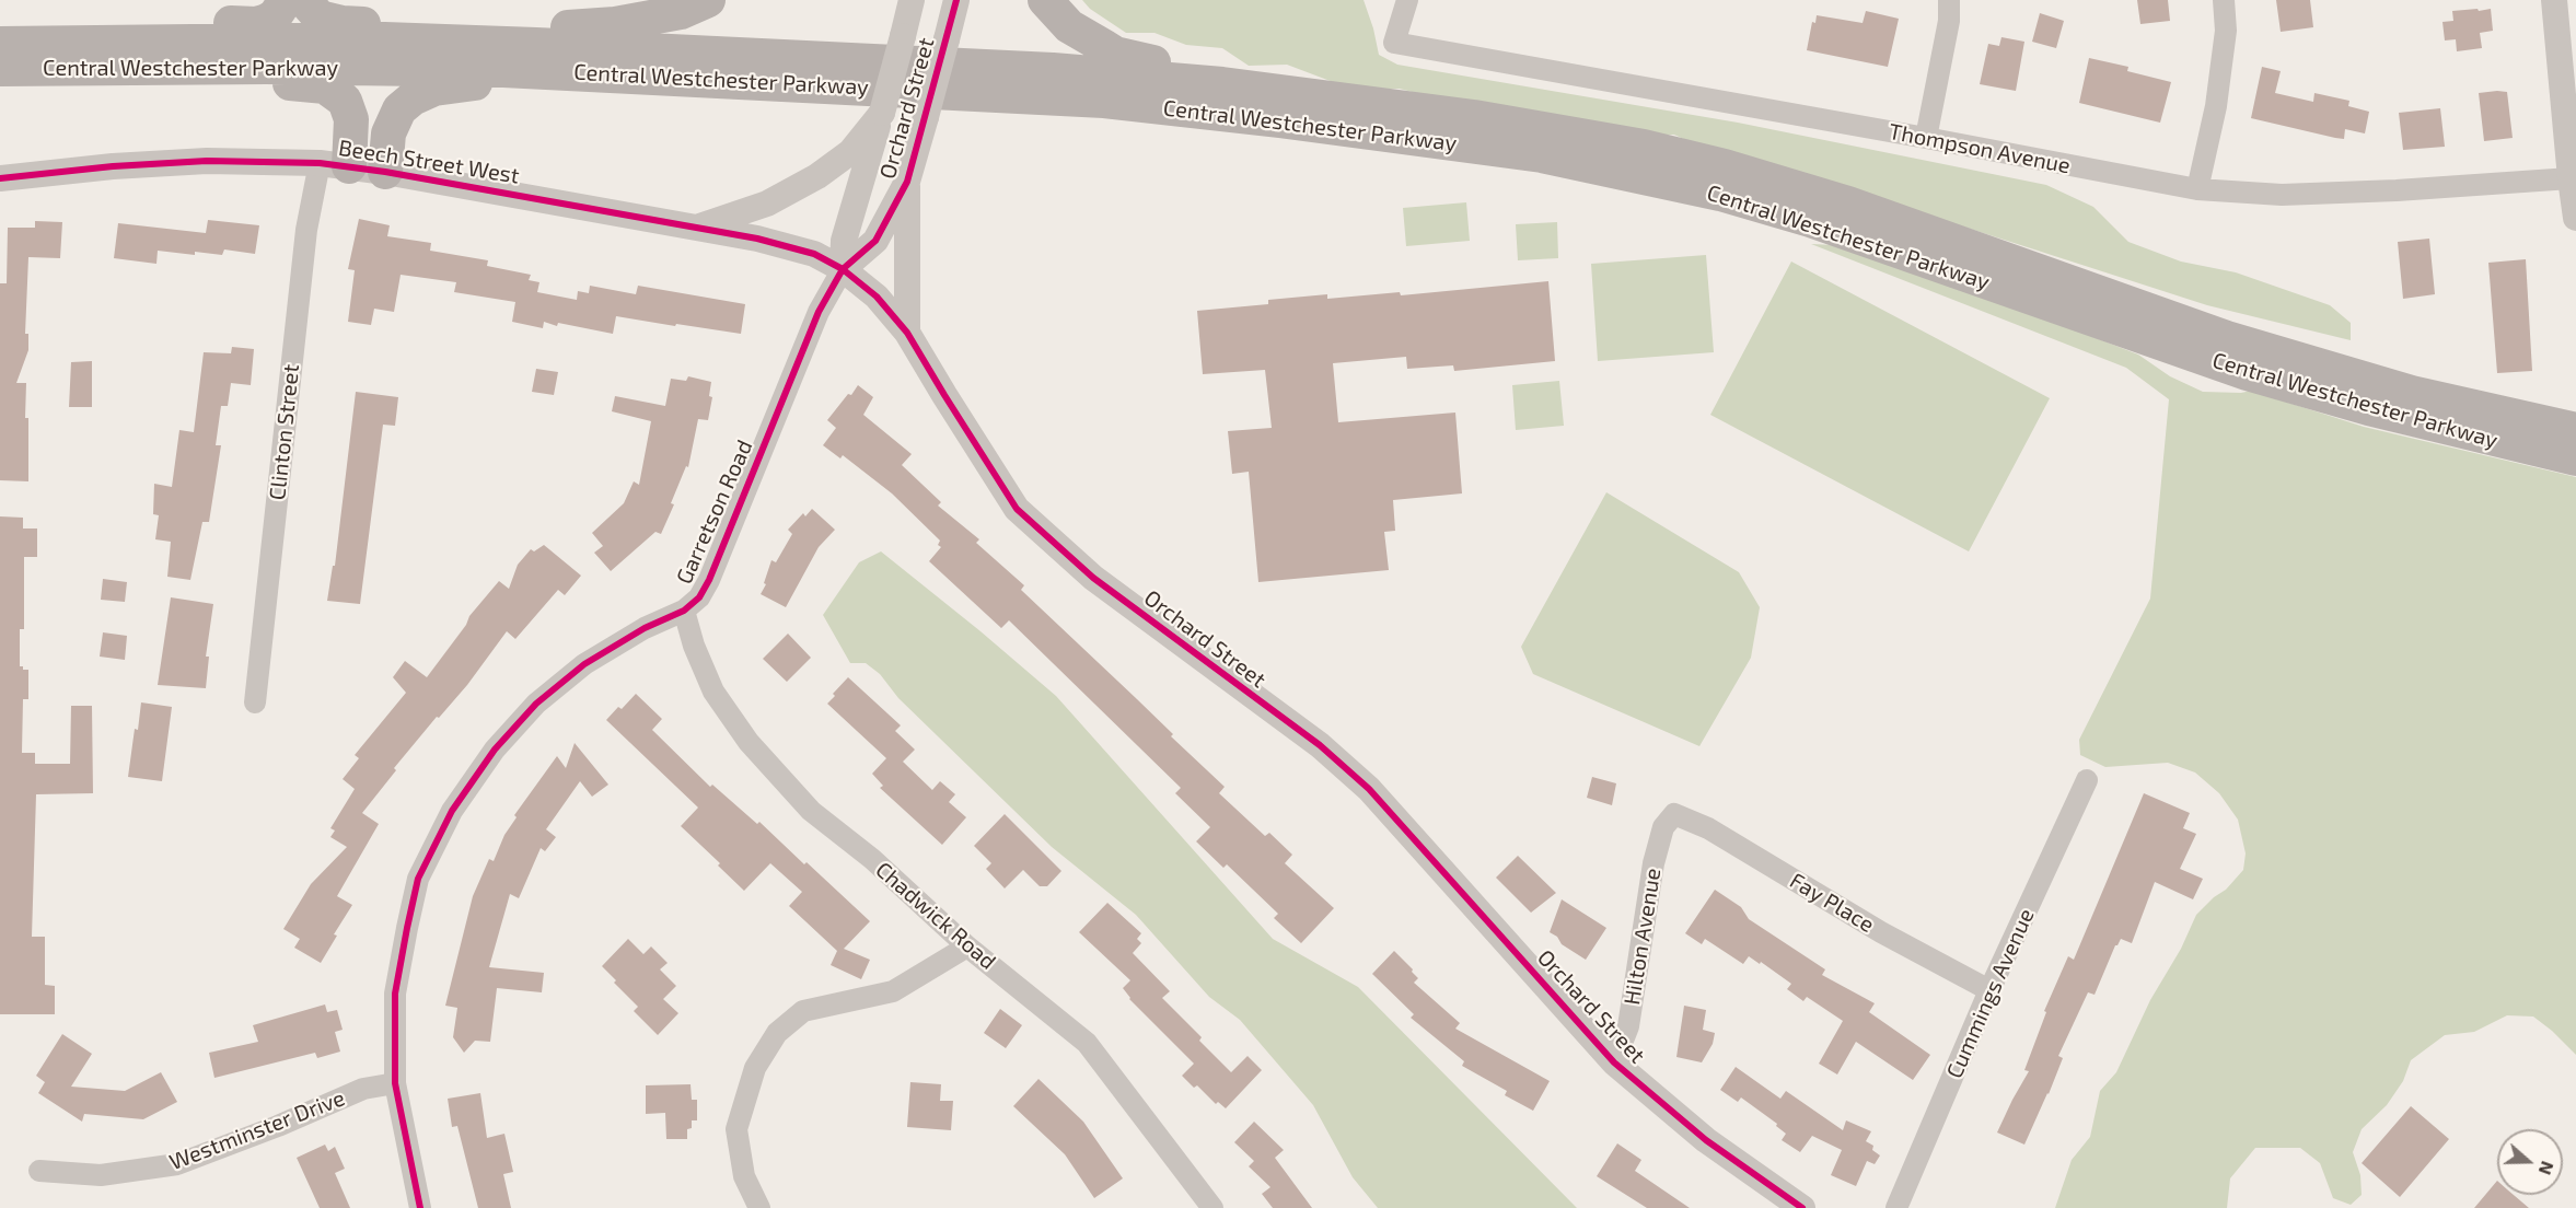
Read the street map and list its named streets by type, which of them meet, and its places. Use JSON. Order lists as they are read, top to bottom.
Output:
{
  "streets": {
    "main road": ["Central Westchester Parkway"],
    "street": [
      "Orchard Street",
      "Thompson Avenue",
      "Beech Street West",
      "Clinton Street",
      "Garretson Road",
      "Fay Place",
      "Chadwick Road",
      "Hilton Avenue",
      "Cummings Avenue",
      "Westminster Drive"
    ]
  },
  "crossings": [
    ["Orchard Street", "Beech Street West"],
    ["Orchard Street", "Garretson Road"],
    ["Orchard Street", "Hilton Avenue"],
    ["Beech Street West", "Clinton Street"],
    ["Beech Street West", "Garretson Road"],
    ["Garretson Road", "Chadwick Road"],
    ["Garretson Road", "Westminster Drive"],
    ["Fay Place", "Hilton Avenue"],
    ["Fay Place", "Cummings Avenue"]
  ],
  "north": "right"
}
